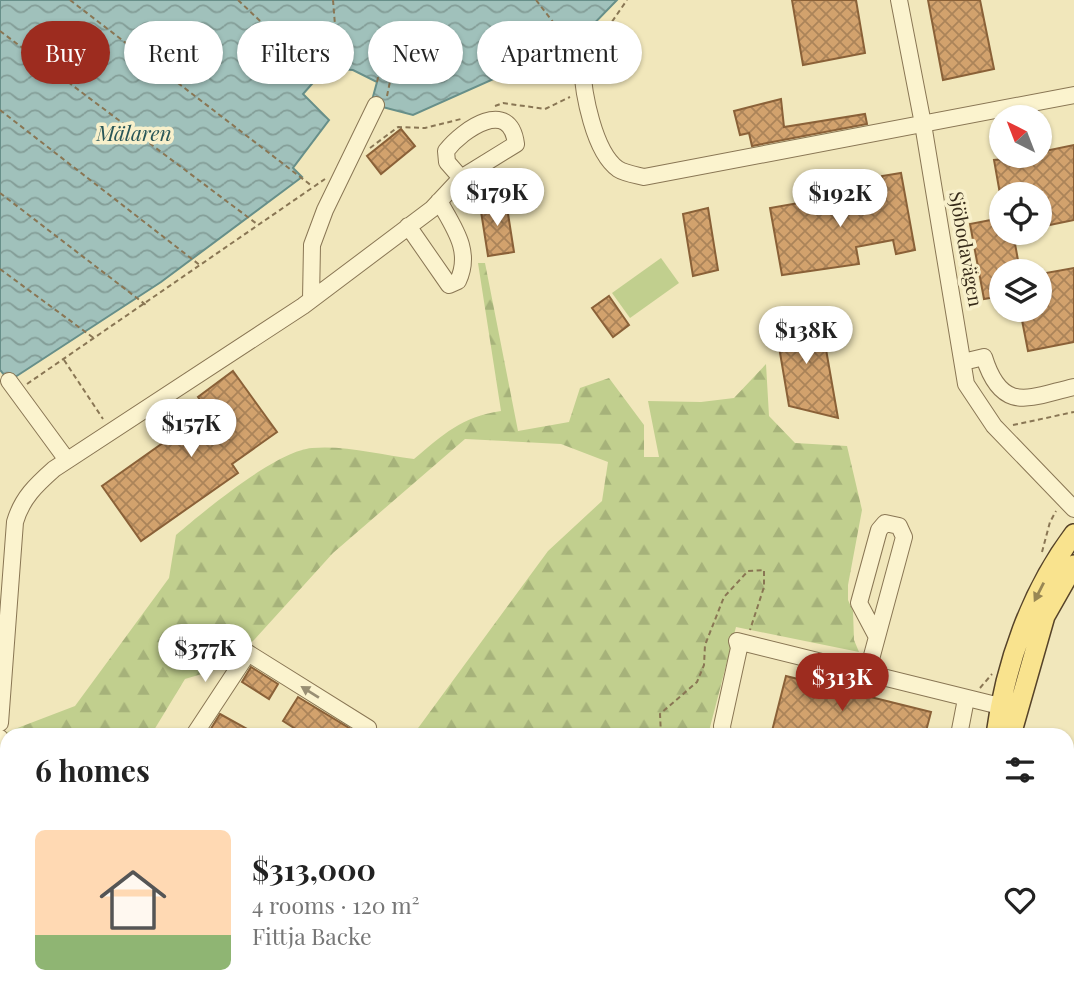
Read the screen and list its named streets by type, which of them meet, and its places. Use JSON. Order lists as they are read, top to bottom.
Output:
{
  "streets": {
    "street": ["Sjöbodavägen"]
  },
  "water": ["Mälaren"],
  "north": "top left",
  "page": {
    "chip": [
      "Buy",
      "Rent",
      "Filters",
      "New",
      "Apartment"
    ],
    "price": [
      "$179K",
      "$192K",
      "$138K",
      "$157K",
      "$377K",
      "$313K"
    ],
    "heading": "6 homes",
    "list": [
      {
        "name": "$313,000",
        "note": "4 rooms · 120 m² · Fittja Backe"
      }
    ]
  }
}
